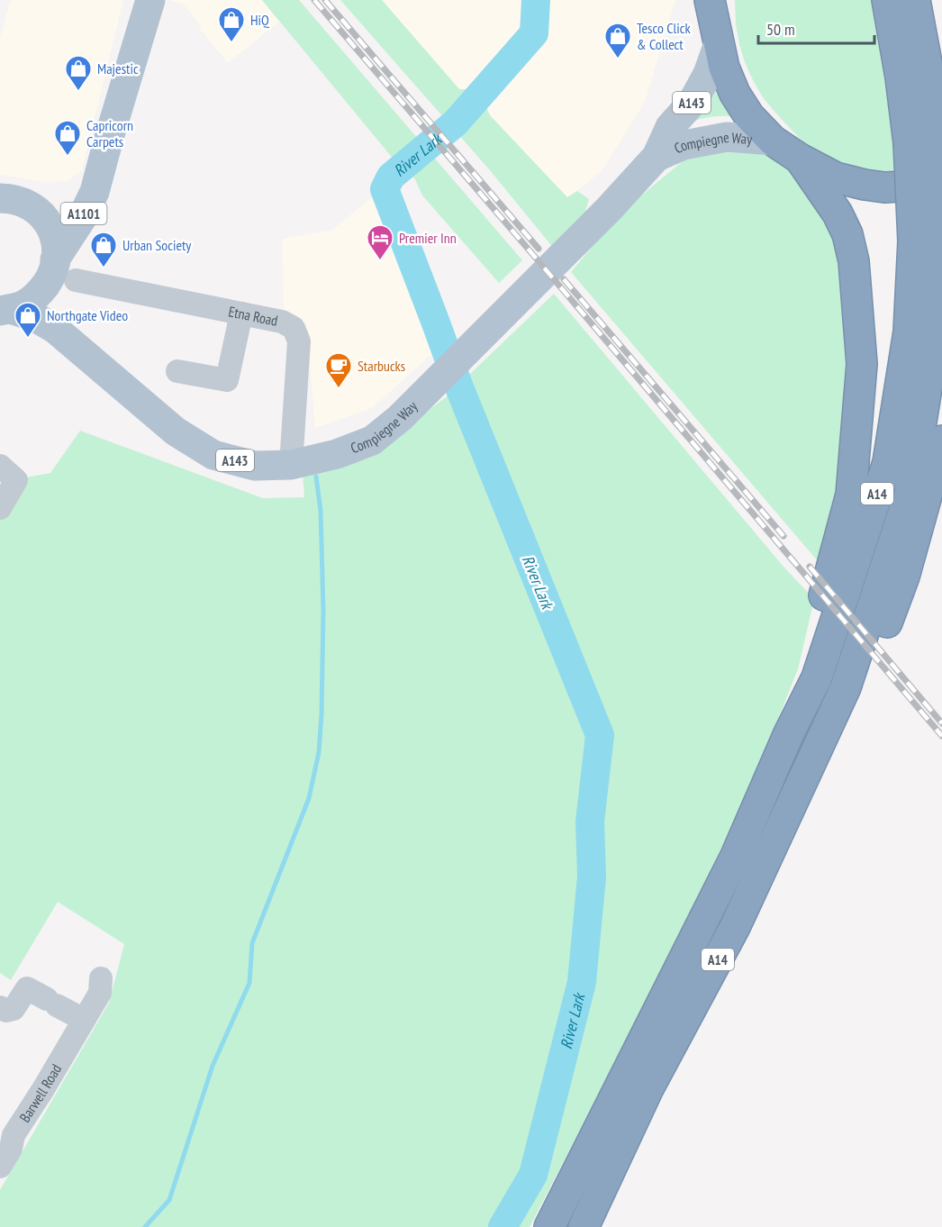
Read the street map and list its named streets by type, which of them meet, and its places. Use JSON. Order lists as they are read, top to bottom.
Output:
{
  "streets": {
    "highway": ["A14"],
    "main road": ["A143", "Compiegne Way", "A1101"],
    "street": ["Etna Road", "Barwell Road"]
  },
  "crossings": [
    ["Compiegne Way", "Etna Road"],
    ["A1101", "Etna Road"]
  ],
  "water": ["River Lark"],
  "places": {
    "shop": [
      "HiQ",
      "Tesco Click & Collect",
      "Majestic",
      "Capricorn Carpets",
      "Urban Society",
      "Northgate Video"
    ],
    "hotel": ["Premier Inn"],
    "cafe": ["Starbucks"]
  },
  "scale_bar": "50 m"
}
